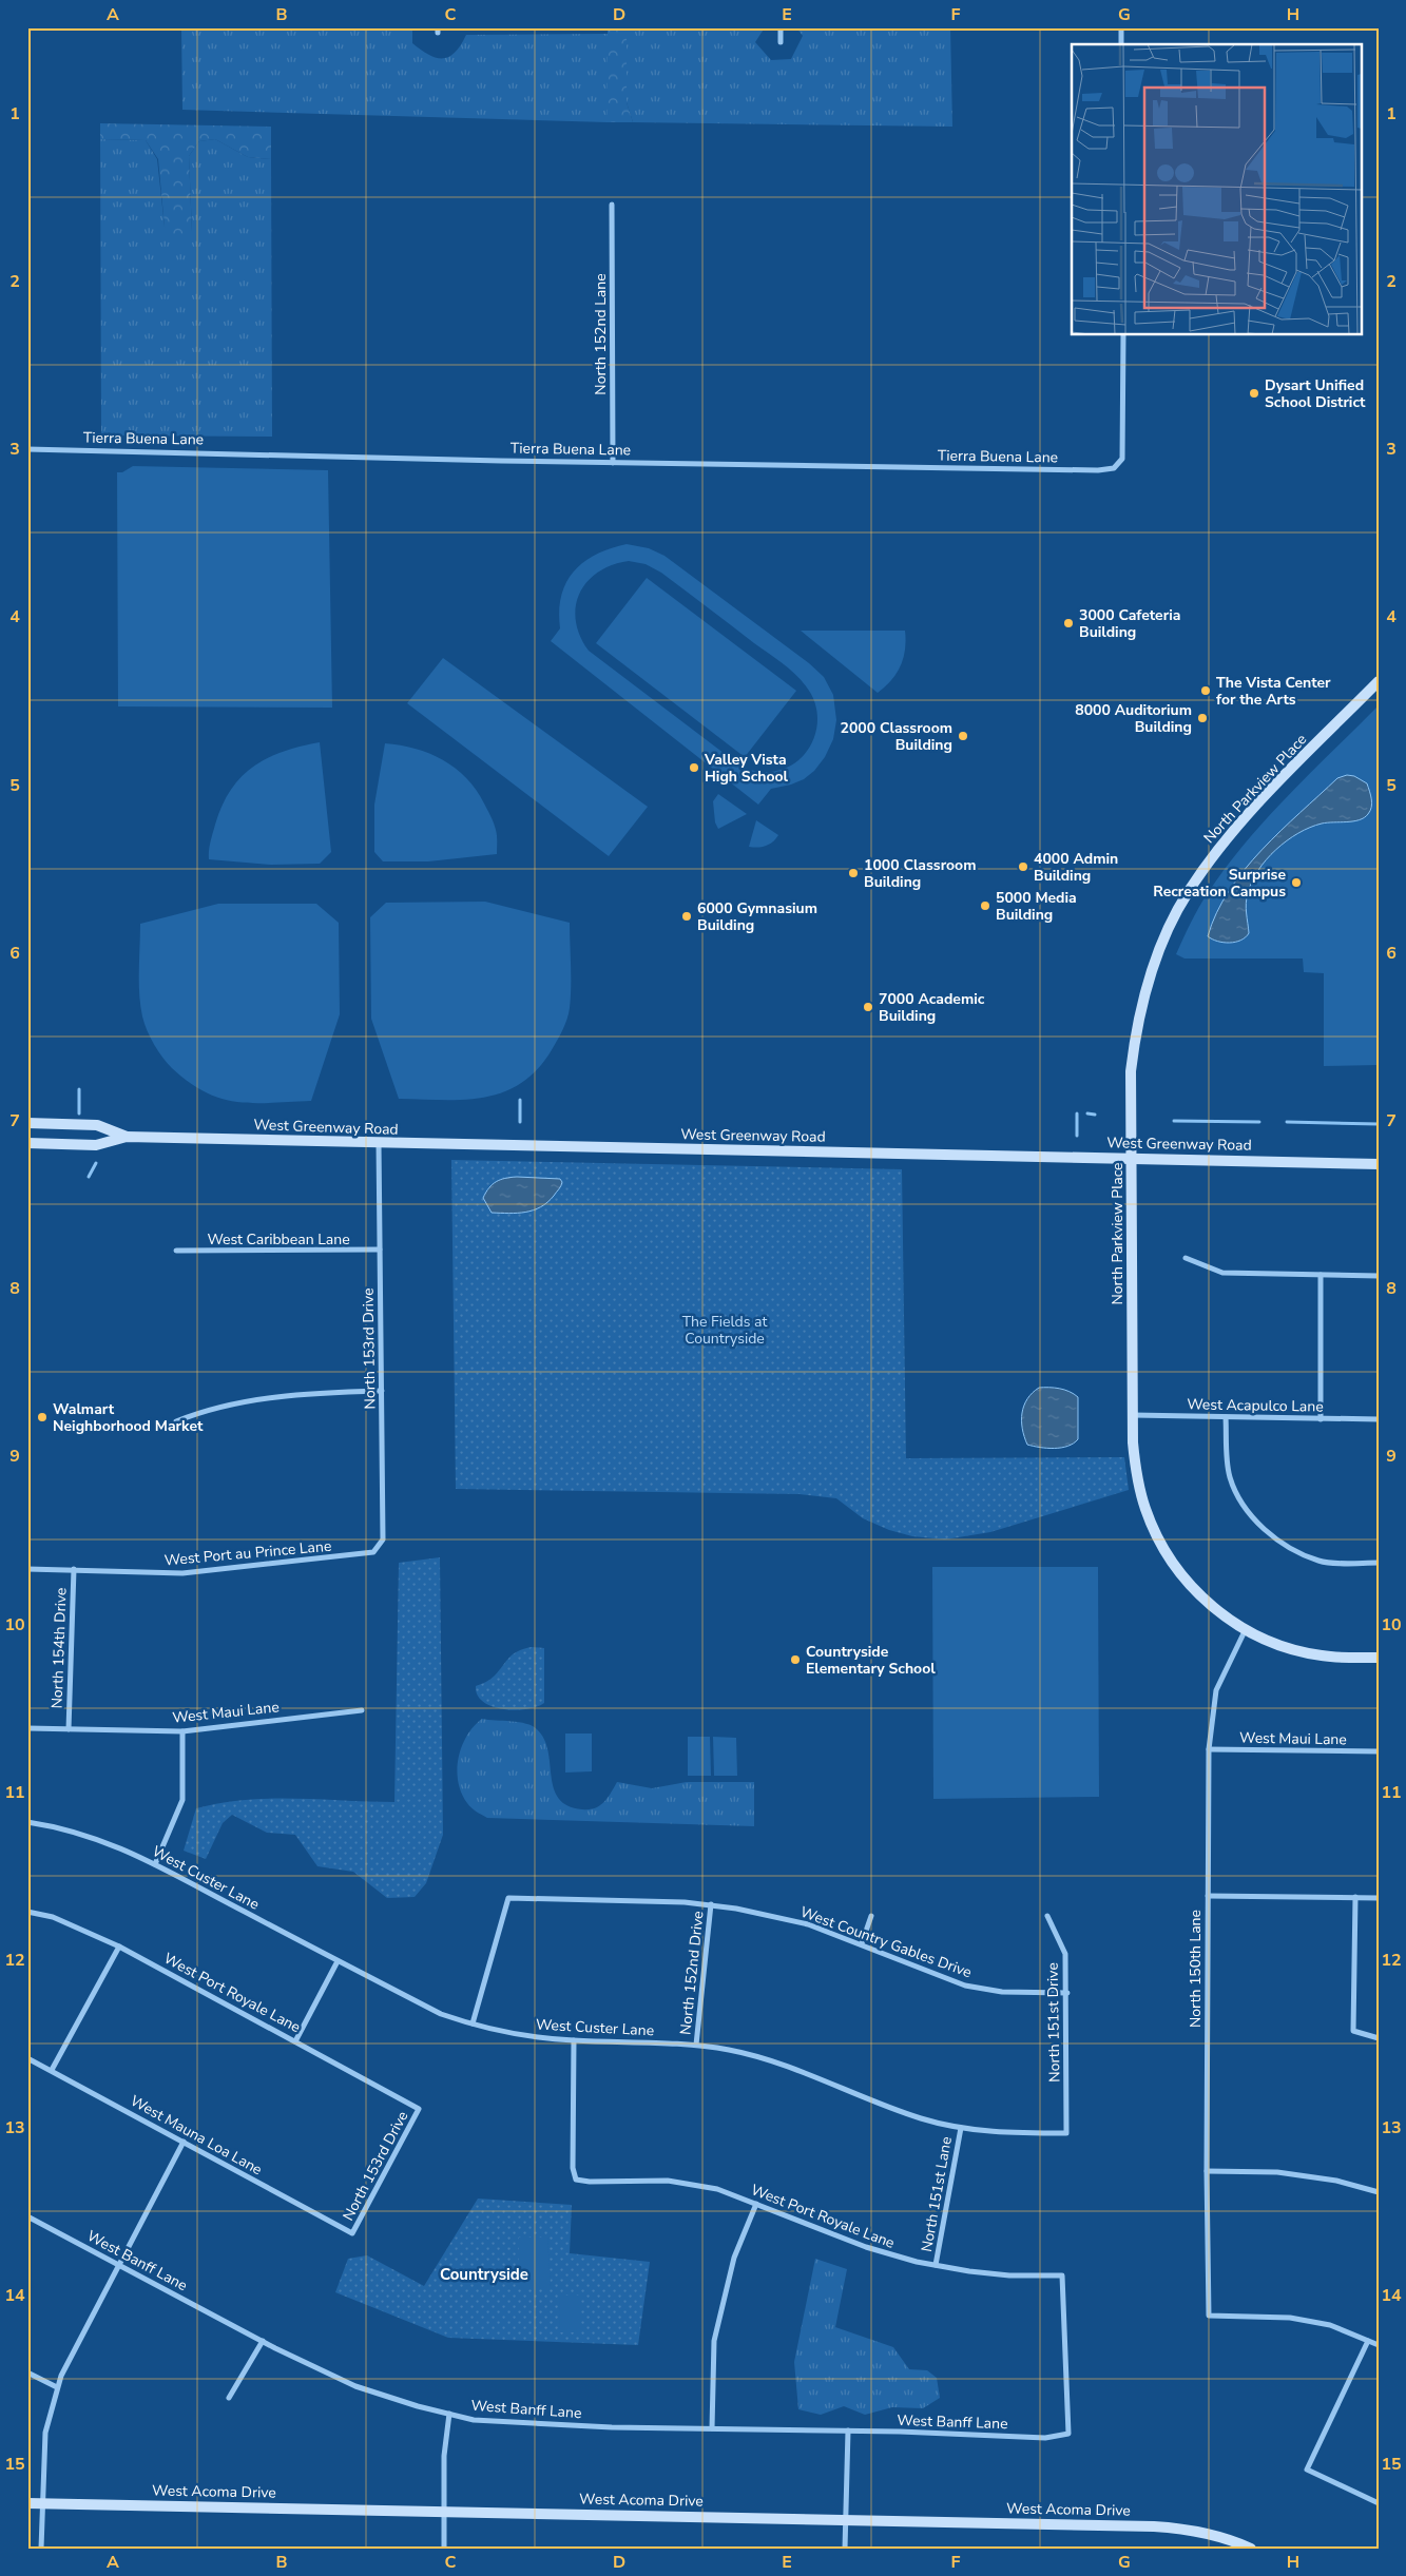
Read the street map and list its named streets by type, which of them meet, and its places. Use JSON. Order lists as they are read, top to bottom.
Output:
{
  "streets": {
    "street": [
      "North 152nd Lane",
      "Tierra Buena Lane",
      "North Parkview Place",
      "West Greenway Road",
      "West Caribbean Lane",
      "North 153rd Drive",
      "West Acapulco Lane",
      "West Port au Prince Lane",
      "North 154th Drive",
      "West Maui Lane",
      "West Custer Lane",
      "West Country Gables Drive",
      "North 150th Lane",
      "North 152nd Drive",
      "West Port Royale Lane",
      "North 151st Drive",
      "West Mauna Loa Lane",
      "North 151st Lane",
      "West Banff Lane",
      "West Acoma Drive"
    ]
  },
  "crossings": [
    ["North 152nd Lane", "Tierra Buena Lane"],
    ["North Parkview Place", "West Greenway Road"],
    ["North Parkview Place", "West Acapulco Lane"],
    ["North Parkview Place", "North 150th Lane"],
    ["West Greenway Road", "North 153rd Drive"],
    ["West Caribbean Lane", "North 153rd Drive"],
    ["North 153rd Drive", "West Port au Prince Lane"],
    ["North 153rd Drive", "West Port Royale Lane"],
    ["North 153rd Drive", "West Mauna Loa Lane"],
    ["West Port au Prince Lane", "North 154th Drive"],
    ["North 154th Drive", "West Maui Lane"],
    ["West Maui Lane", "North 150th Lane"],
    ["West Custer Lane", "West Country Gables Drive"],
    ["West Custer Lane", "North 152nd Drive"],
    ["West Custer Lane", "West Port Royale Lane"],
    ["West Custer Lane", "North 151st Drive"],
    ["West Custer Lane", "North 151st Lane"],
    ["West Country Gables Drive", "North 152nd Drive"],
    ["West Country Gables Drive", "North 151st Drive"],
    ["West Port Royale Lane", "North 151st Lane"],
    ["West Port Royale Lane", "West Banff Lane"]
  ],
  "districts": ["Countryside"],
  "parks": ["The Fields at Countryside"],
  "places": [
    "Dysart Unified School District",
    "3000 Cafeteria Building",
    "The Vista Center for the Arts",
    "8000 Auditorium Building",
    "2000 Classroom Building",
    "Valley Vista High School",
    "4000 Admin Building",
    "1000 Classroom Building",
    "Surprise Recreation Campus",
    "5000 Media Building",
    "6000 Gymnasium Building",
    "7000 Academic Building",
    "Walmart Neighborhood Market",
    "Countryside Elementary School"
  ],
  "grid": {
    "columns": [
      "A",
      "B",
      "C",
      "D",
      "E",
      "F",
      "G",
      "H"
    ],
    "rows": [
      "1",
      "2",
      "3",
      "4",
      "5",
      "6",
      "7",
      "8",
      "9",
      "10",
      "11",
      "12",
      "13",
      "14",
      "15"
    ]
  }
}
